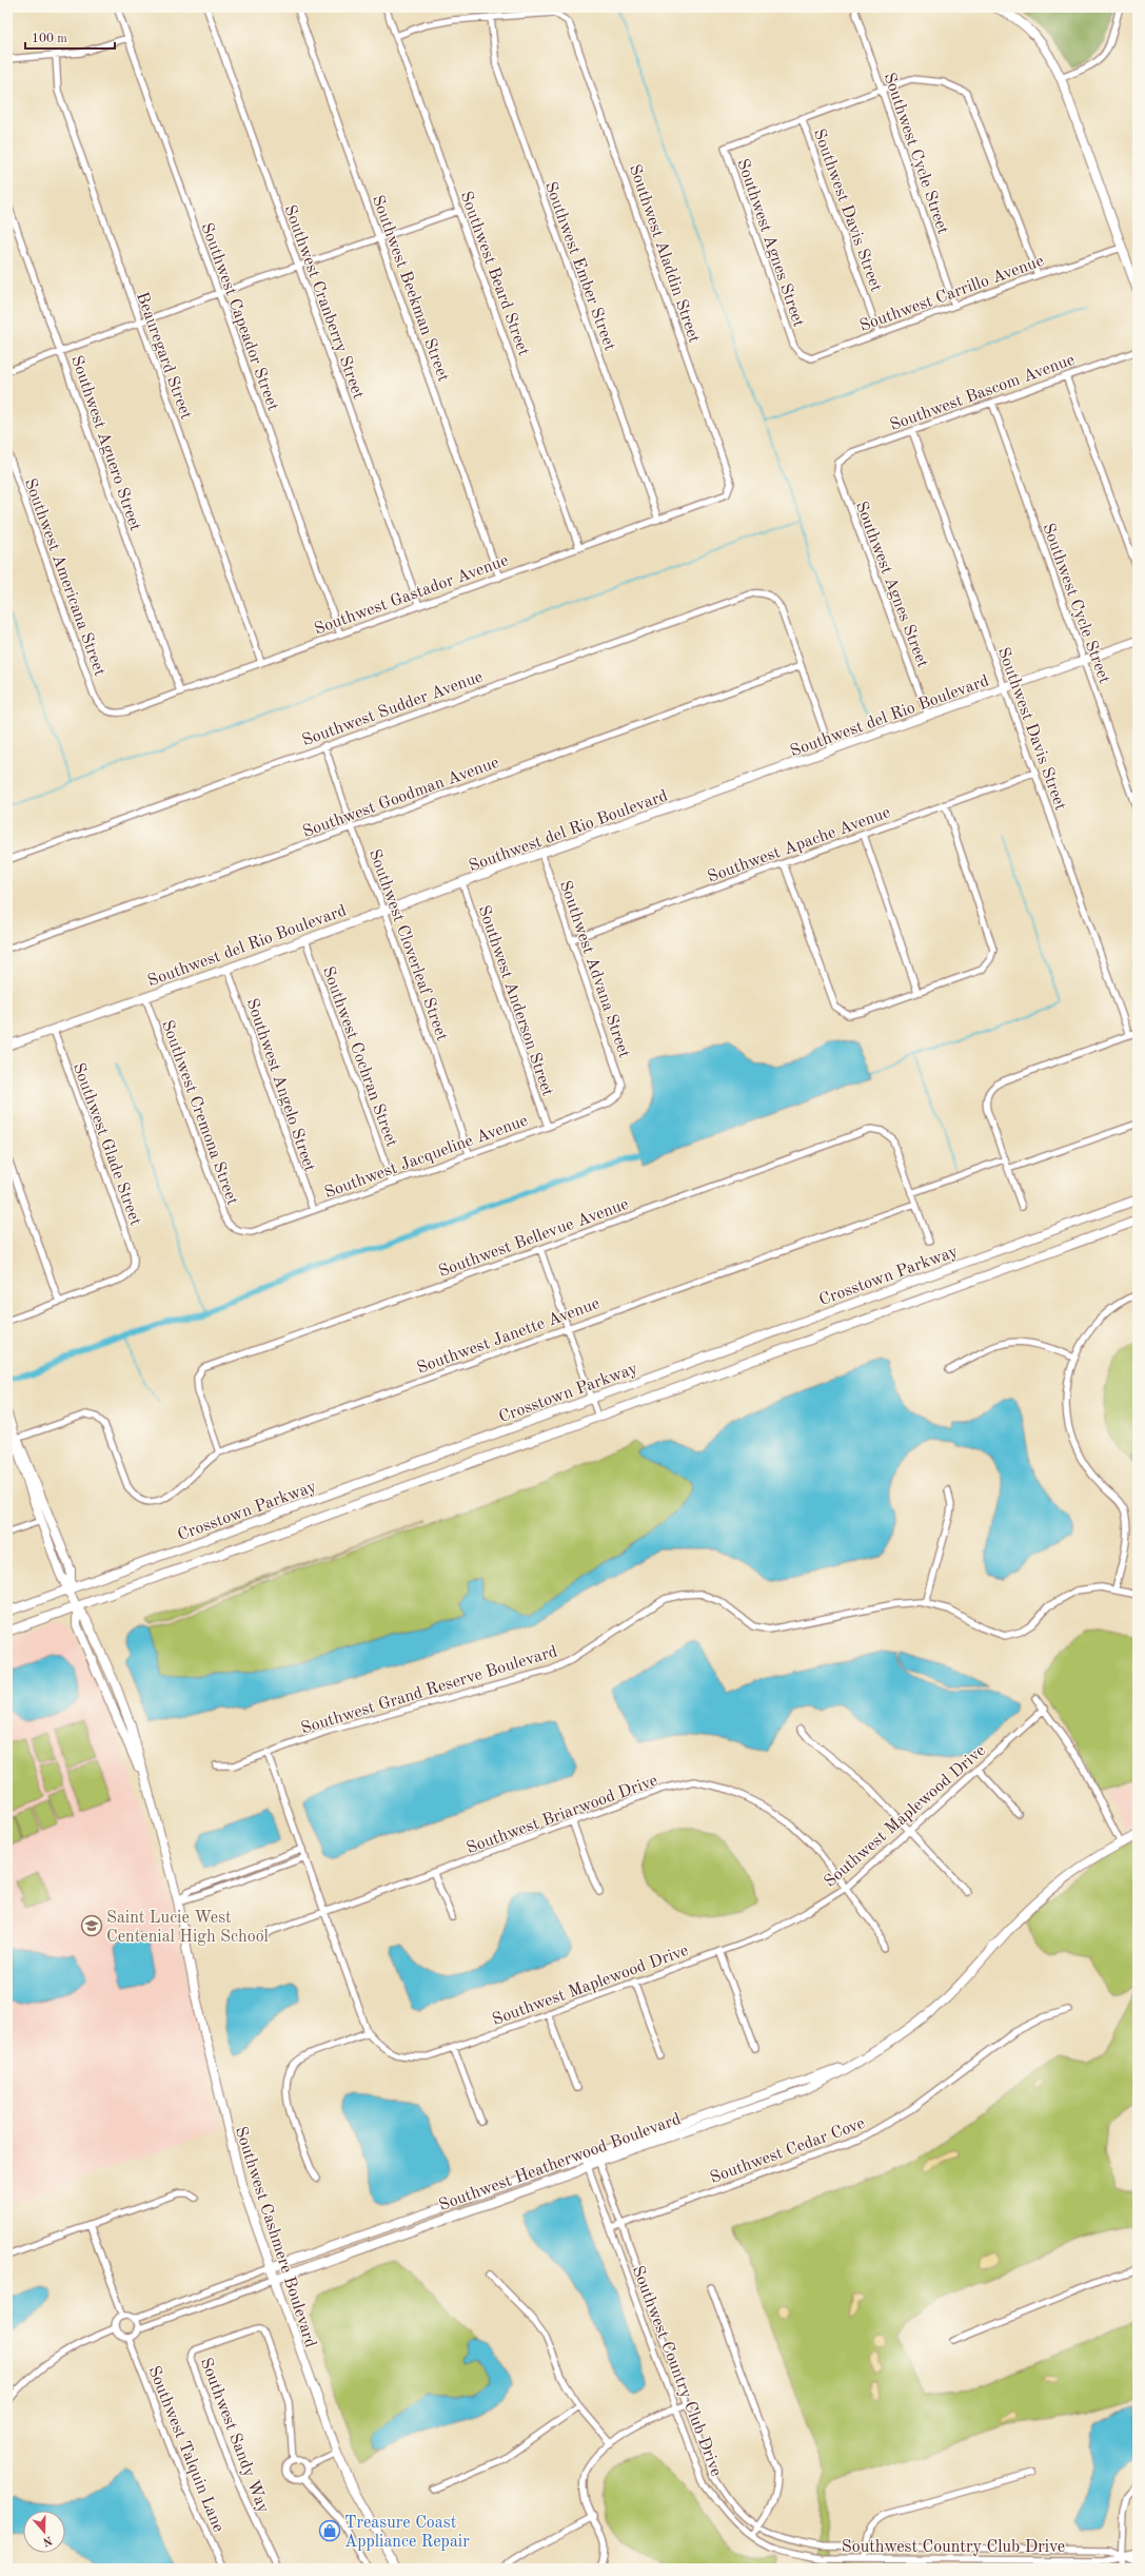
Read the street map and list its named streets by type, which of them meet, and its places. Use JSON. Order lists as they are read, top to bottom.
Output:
{
  "streets": {
    "street": [
      "Southwest Cycle Street",
      "Southwest Davis Street",
      "Southwest Agnes Street",
      "Southwest Aladdin Street",
      "Southwest Ember Street",
      "Southwest Beard Street",
      "Southwest Beekman Street",
      "Southwest Carrillo Avenue",
      "Southwest Cranberry Street",
      "Southwest Capeador Street",
      "Beauregard Street",
      "Southwest Bascom Avenue",
      "Southwest Aguero Street",
      "Southwest Americana Street",
      "Southwest Gastador Avenue",
      "Southwest Sudder Avenue",
      "Southwest del Rio Boulevard",
      "Southwest Goodman Avenue",
      "Southwest Apache Avenue",
      "Southwest Cloverleaf Street",
      "Southwest Advana Street",
      "Southwest Anderson Street",
      "Southwest Cochran Street",
      "Southwest Angelo Street",
      "Southwest Cremona Street",
      "Southwest Glade Street",
      "Southwest Jacqueline Avenue",
      "Southwest Bellevue Avenue",
      "Crosstown Parkway",
      "Southwest Janette Avenue",
      "Southwest Grand Reserve Boulevard",
      "Southwest Briarwood Drive",
      "Southwest Maplewood Drive",
      "Southwest Cedar Cove",
      "Southwest Heatherwood Boulevard",
      "Southwest Cashmere Boulevard",
      "Southwest Country Club Drive",
      "Southwest Sandy Way",
      "Southwest Talquin Lane"
    ]
  },
  "crossings": [
    ["Southwest Cycle Street", "Southwest Carrillo Avenue"],
    ["Southwest Cycle Street", "Southwest Bascom Avenue"],
    ["Southwest Cycle Street", "Southwest del Rio Boulevard"],
    ["Southwest Davis Street", "Southwest Agnes Street"],
    ["Southwest Davis Street", "Southwest Carrillo Avenue"],
    ["Southwest Davis Street", "Southwest Bascom Avenue"],
    ["Southwest Davis Street", "Southwest del Rio Boulevard"],
    ["Southwest Davis Street", "Southwest Apache Avenue"],
    ["Southwest Agnes Street", "Southwest Carrillo Avenue"],
    ["Southwest Agnes Street", "Southwest Bascom Avenue"],
    ["Southwest Agnes Street", "Southwest del Rio Boulevard"],
    ["Southwest Aladdin Street", "Southwest Ember Street"],
    ["Southwest Aladdin Street", "Southwest Gastador Avenue"],
    ["Southwest Ember Street", "Southwest Gastador Avenue"],
    ["Southwest Beard Street", "Southwest Gastador Avenue"],
    ["Southwest Beekman Street", "Southwest Gastador Avenue"],
    ["Southwest Cranberry Street", "Southwest Gastador Avenue"],
    ["Southwest Capeador Street", "Southwest Gastador Avenue"],
    ["Beauregard Street", "Southwest Gastador Avenue"],
    ["Southwest Aguero Street", "Southwest Gastador Avenue"],
    ["Southwest Americana Street", "Southwest Gastador Avenue"],
    ["Southwest Sudder Avenue", "Southwest Goodman Avenue"],
    ["Southwest Sudder Avenue", "Southwest Cloverleaf Street"],
    ["Southwest del Rio Boulevard", "Southwest Cloverleaf Street"],
    ["Southwest del Rio Boulevard", "Southwest Advana Street"],
    ["Southwest del Rio Boulevard", "Southwest Anderson Street"],
    ["Southwest del Rio Boulevard", "Southwest Cochran Street"],
    ["Southwest del Rio Boulevard", "Southwest Angelo Street"],
    ["Southwest del Rio Boulevard", "Southwest Cremona Street"],
    ["Southwest del Rio Boulevard", "Southwest Glade Street"],
    ["Southwest Goodman Avenue", "Southwest Cloverleaf Street"],
    ["Southwest Apache Avenue", "Southwest Advana Street"],
    ["Southwest Cloverleaf Street", "Southwest Jacqueline Avenue"],
    ["Southwest Advana Street", "Southwest Jacqueline Avenue"],
    ["Southwest Anderson Street", "Southwest Jacqueline Avenue"],
    ["Southwest Cochran Street", "Southwest Jacqueline Avenue"],
    ["Southwest Angelo Street", "Southwest Jacqueline Avenue"],
    ["Southwest Cremona Street", "Southwest Jacqueline Avenue"],
    ["Southwest Bellevue Avenue", "Southwest Janette Avenue"],
    ["Crosstown Parkway", "Southwest Cashmere Boulevard"],
    ["Southwest Janette Avenue", "Southwest Cashmere Boulevard"],
    ["Southwest Grand Reserve Boulevard", "Southwest Maplewood Drive"],
    ["Southwest Briarwood Drive", "Southwest Maplewood Drive"],
    ["Southwest Cedar Cove", "Southwest Country Club Drive"],
    ["Southwest Heatherwood Boulevard", "Southwest Cashmere Boulevard"],
    ["Southwest Heatherwood Boulevard", "Southwest Country Club Drive"]
  ],
  "places": {
    "school or university": ["Saint Lucie West Centenial High School"],
    "shop": ["Treasure Coast Appliance Repair"]
  },
  "scale_bar": "100 m",
  "north": "bottom"
}
